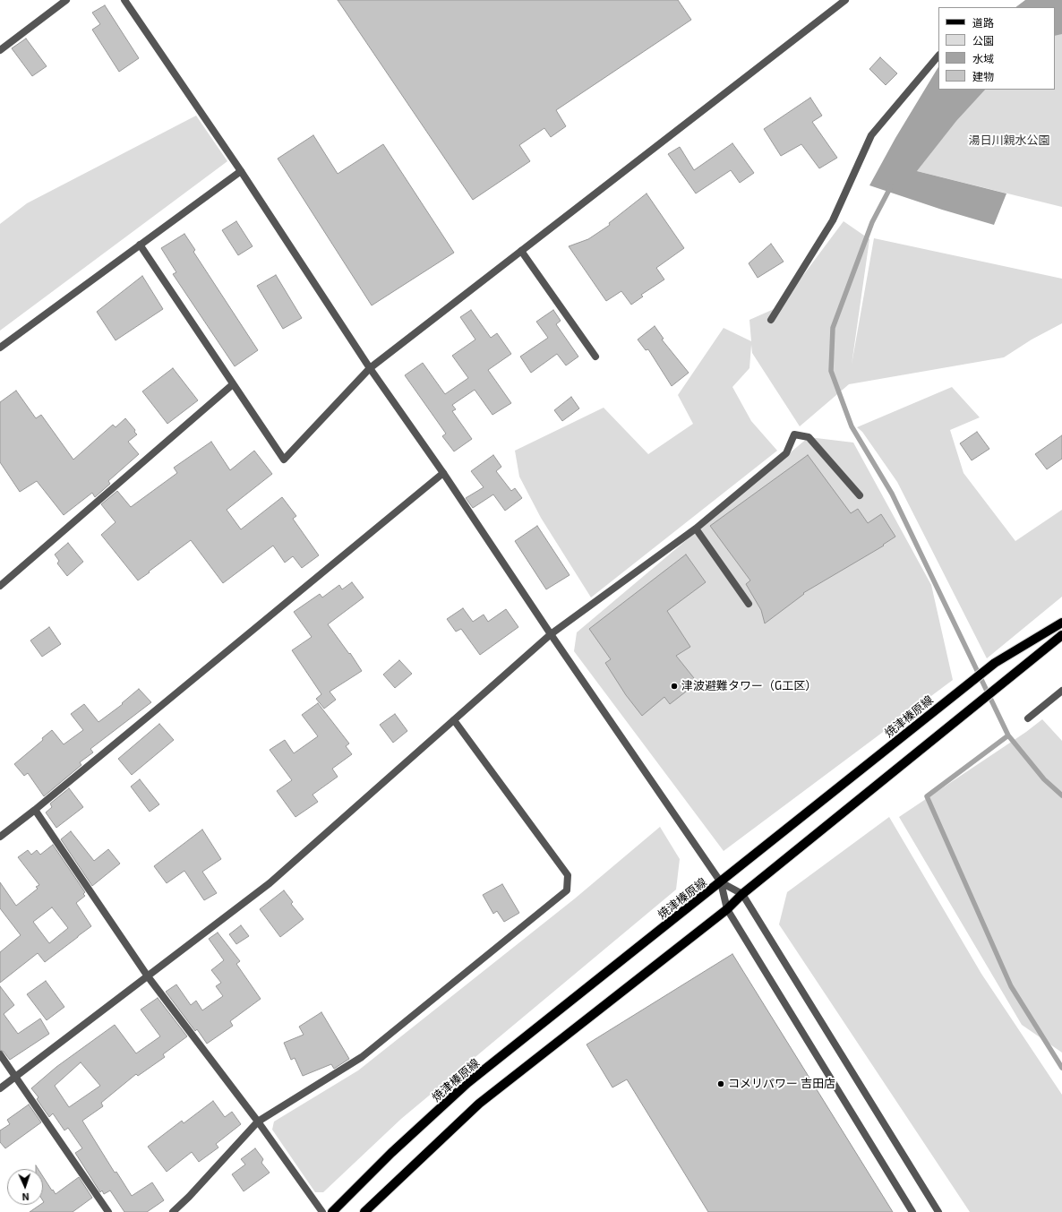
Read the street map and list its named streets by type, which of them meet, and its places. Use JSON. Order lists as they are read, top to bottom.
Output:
{
  "streets": {
    "main road": ["焼津榛原線"]
  },
  "parks": ["湯日川親水公園"],
  "places": ["津波避難タワー（G工区）", "コメリパワー 吉田店"],
  "legend": [
    "道路",
    "公園",
    "水域",
    "建物"
  ],
  "north": "bottom"
}
